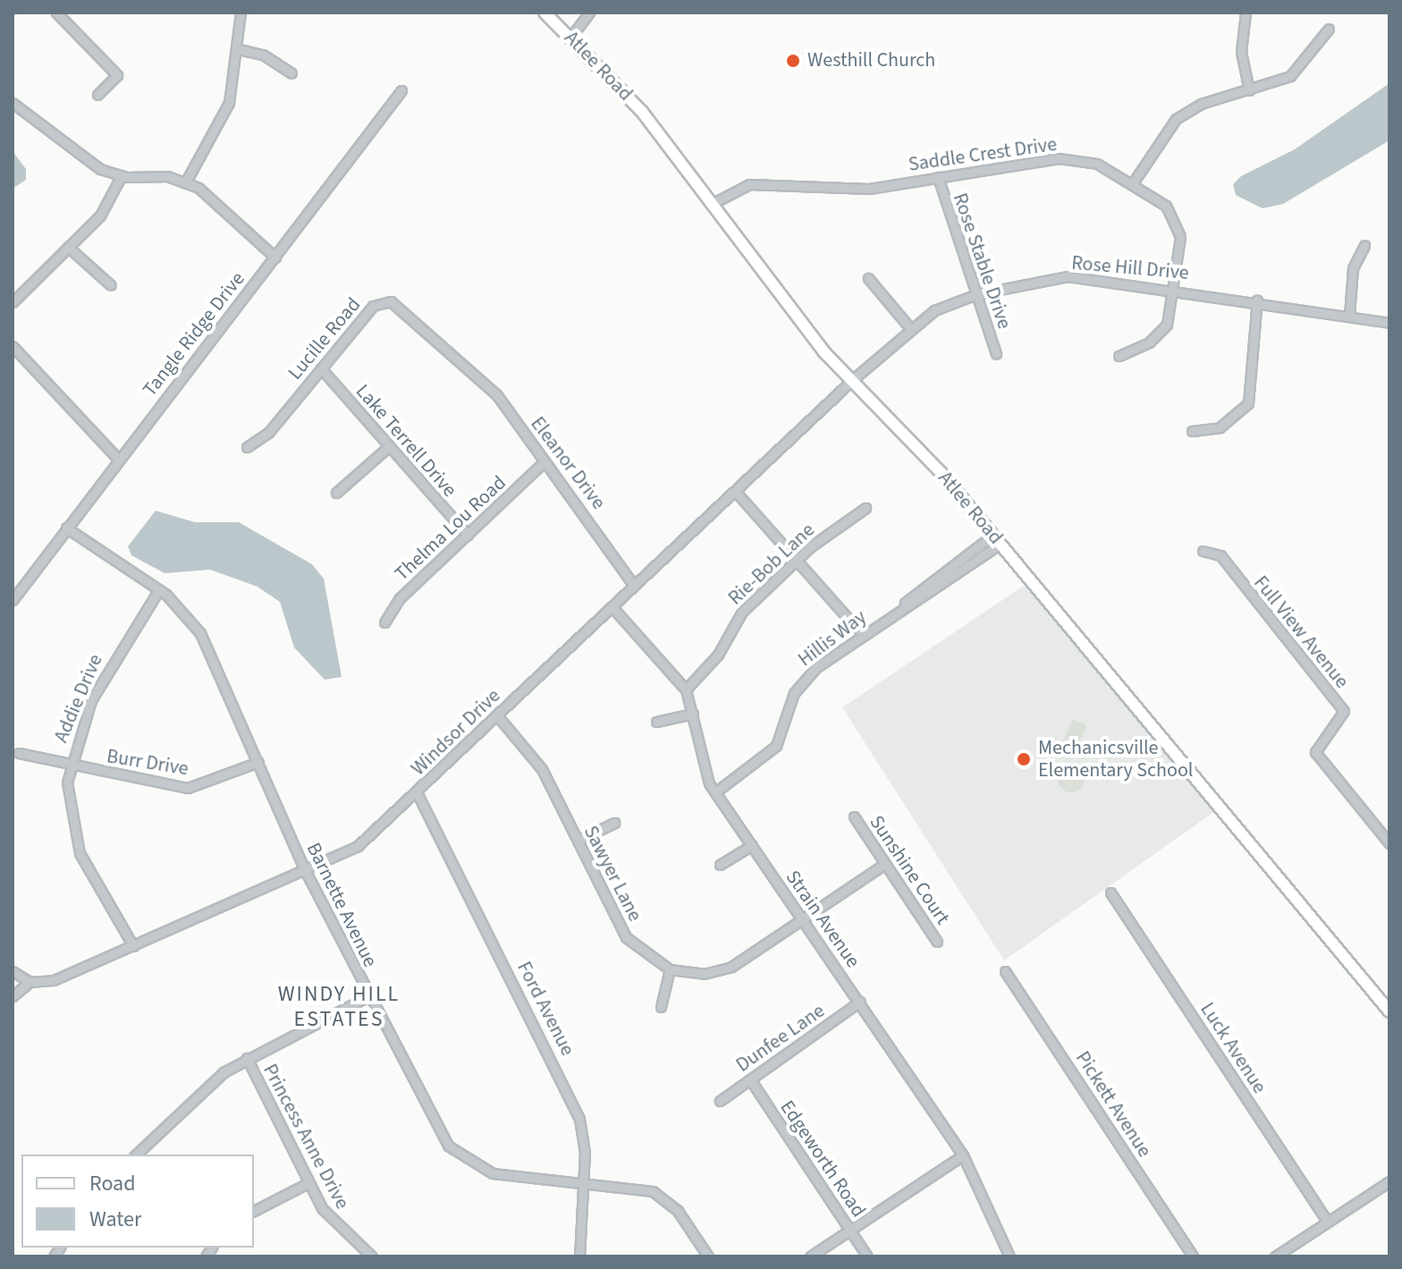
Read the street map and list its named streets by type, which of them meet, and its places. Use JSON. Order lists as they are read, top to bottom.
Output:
{
  "streets": {
    "main road": ["Atlee Road"],
    "street": [
      "Saddle Crest Drive",
      "Rose Stable Drive",
      "Rose Hill Drive",
      "Tangle Ridge Drive",
      "Lucille Road",
      "Lake Terrell Drive",
      "Eleanor Drive",
      "Thelma Lou Road",
      "Rie-Bob Lane",
      "Full View Avenue",
      "Hillis Way",
      "Addie Drive",
      "Windsor Drive",
      "Burr Drive",
      "Sunshine Court",
      "Sawyer Lane",
      "Barnette Avenue",
      "Strain Avenue",
      "Ford Avenue",
      "Dunfee Lane",
      "Luck Avenue",
      "Pickett Avenue",
      "Princess Anne Drive",
      "Edgeworth Road"
    ]
  },
  "crossings": [
    ["Atlee Road", "Saddle Crest Drive"],
    ["Atlee Road", "Rose Hill Drive"],
    ["Atlee Road", "Hillis Way"],
    ["Atlee Road", "Windsor Drive"],
    ["Saddle Crest Drive", "Rose Stable Drive"],
    ["Saddle Crest Drive", "Rose Hill Drive"],
    ["Rose Stable Drive", "Rose Hill Drive"],
    ["Rose Hill Drive", "Windsor Drive"],
    ["Tangle Ridge Drive", "Barnette Avenue"],
    ["Lucille Road", "Lake Terrell Drive"],
    ["Lucille Road", "Eleanor Drive"],
    ["Lake Terrell Drive", "Thelma Lou Road"],
    ["Eleanor Drive", "Thelma Lou Road"],
    ["Eleanor Drive", "Windsor Drive"],
    ["Rie-Bob Lane", "Strain Avenue"],
    ["Hillis Way", "Strain Avenue"],
    ["Addie Drive", "Windsor Drive"],
    ["Addie Drive", "Burr Drive"],
    ["Addie Drive", "Barnette Avenue"],
    ["Windsor Drive", "Sawyer Lane"],
    ["Windsor Drive", "Barnette Avenue"],
    ["Windsor Drive", "Strain Avenue"],
    ["Windsor Drive", "Ford Avenue"],
    ["Burr Drive", "Barnette Avenue"],
    ["Barnette Avenue", "Ford Avenue"],
    ["Strain Avenue", "Dunfee Lane"],
    ["Dunfee Lane", "Edgeworth Road"]
  ],
  "districts": ["WINDY HILL ESTATES"],
  "places": ["Westhill Church", "Mechanicsville Elementary School"],
  "legend": ["Road", "Water"]
}
